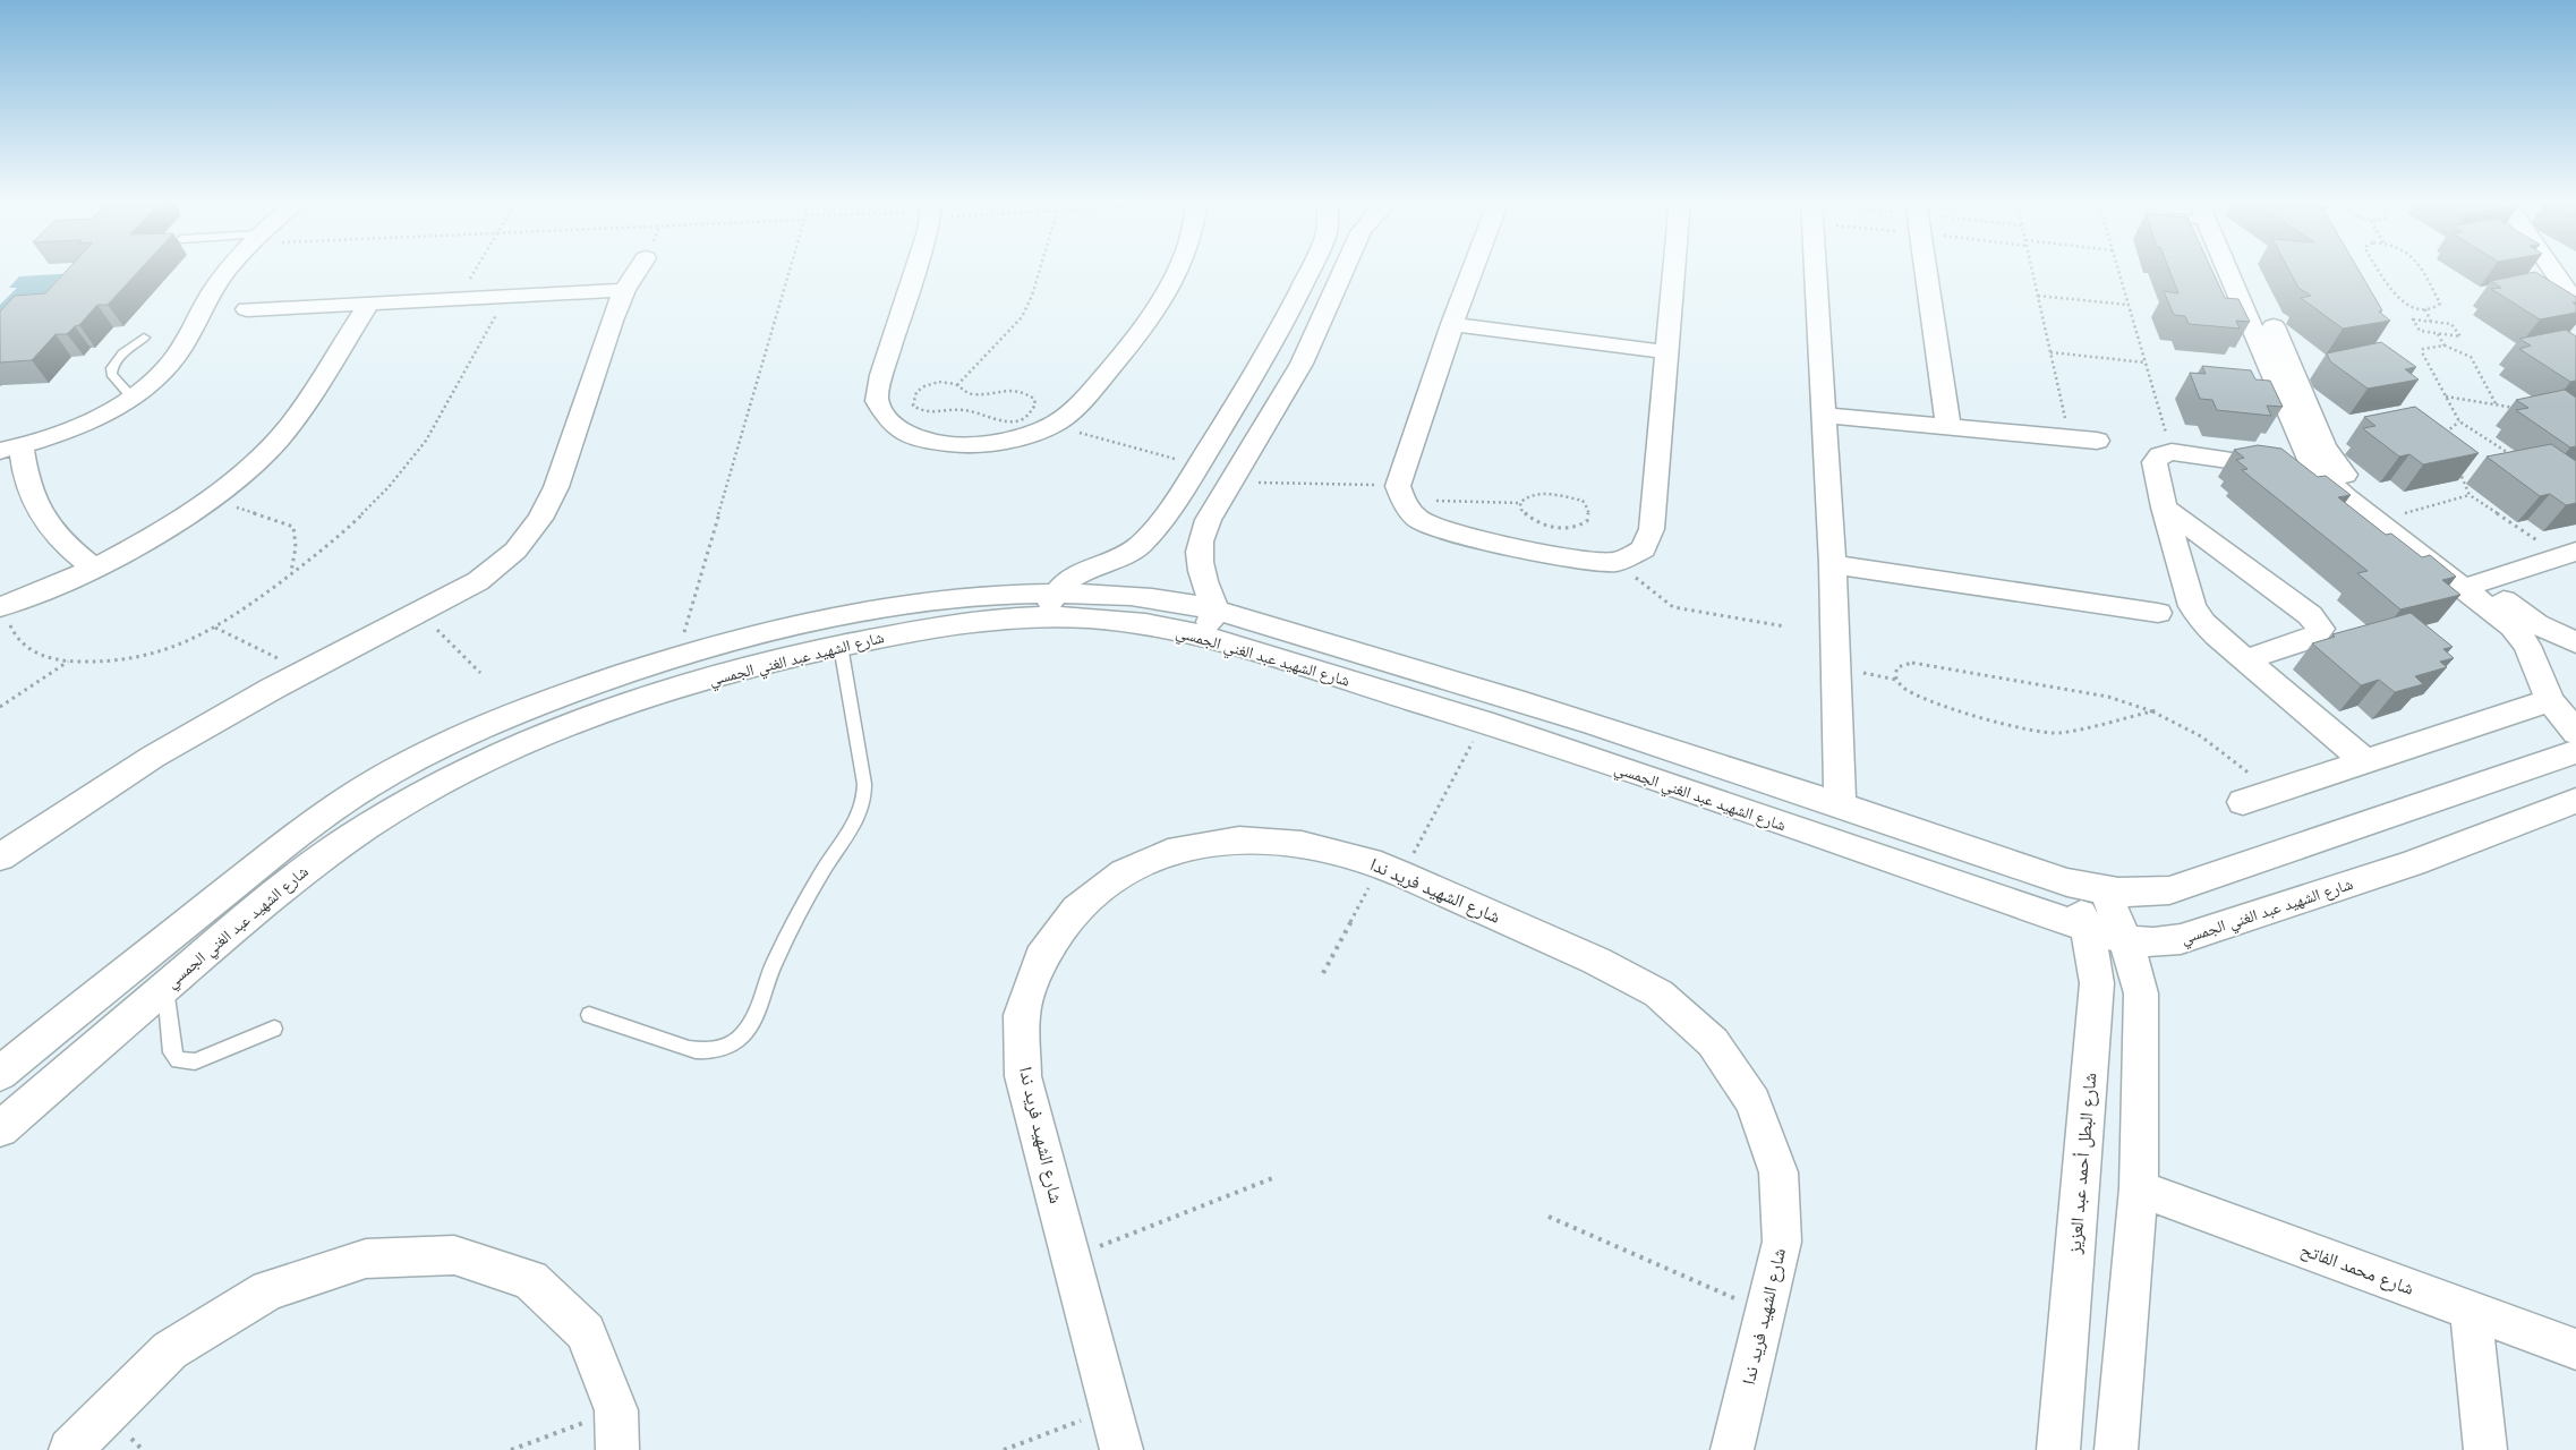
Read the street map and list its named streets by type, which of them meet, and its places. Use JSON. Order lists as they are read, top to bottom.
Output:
{
  "streets": {
    "street": [
      "شارع الشهيد عبد الغني الجمسي",
      "شارع الشهيد فريد ندا",
      "شارع البطل أحمد عبد العزيز",
      "شارع محمد الفاتح"
    ]
  },
  "crossings": [
    ["شارع الشهيد عبد الغني الجمسي", "شارع البطل أحمد عبد العزيز"]
  ]
}
